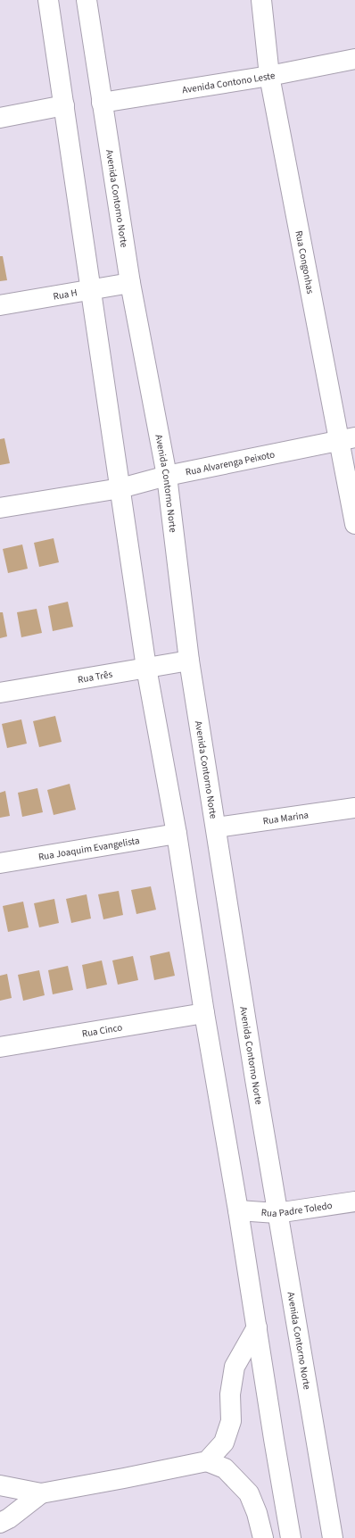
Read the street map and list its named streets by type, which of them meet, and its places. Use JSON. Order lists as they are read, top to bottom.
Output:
{
  "streets": {
    "street": [
      "Avenida Contono Leste",
      "Avenida Contorno Norte",
      "Rua Congonhas",
      "Rua H",
      "Rua Alvarenga Peixoto",
      "Rua Três",
      "Rua Marina",
      "Rua Joaquim Evangelista",
      "Rua Cinco",
      "Rua Padre Toledo"
    ]
  },
  "crossings": [
    ["Avenida Contono Leste", "Avenida Contorno Norte"],
    ["Avenida Contono Leste", "Rua Congonhas"],
    ["Avenida Contorno Norte", "Rua H"],
    ["Avenida Contorno Norte", "Rua Alvarenga Peixoto"],
    ["Avenida Contorno Norte", "Rua Três"],
    ["Avenida Contorno Norte", "Rua Marina"],
    ["Avenida Contorno Norte", "Rua Padre Toledo"],
    ["Rua Congonhas", "Rua Alvarenga Peixoto"]
  ]
}
